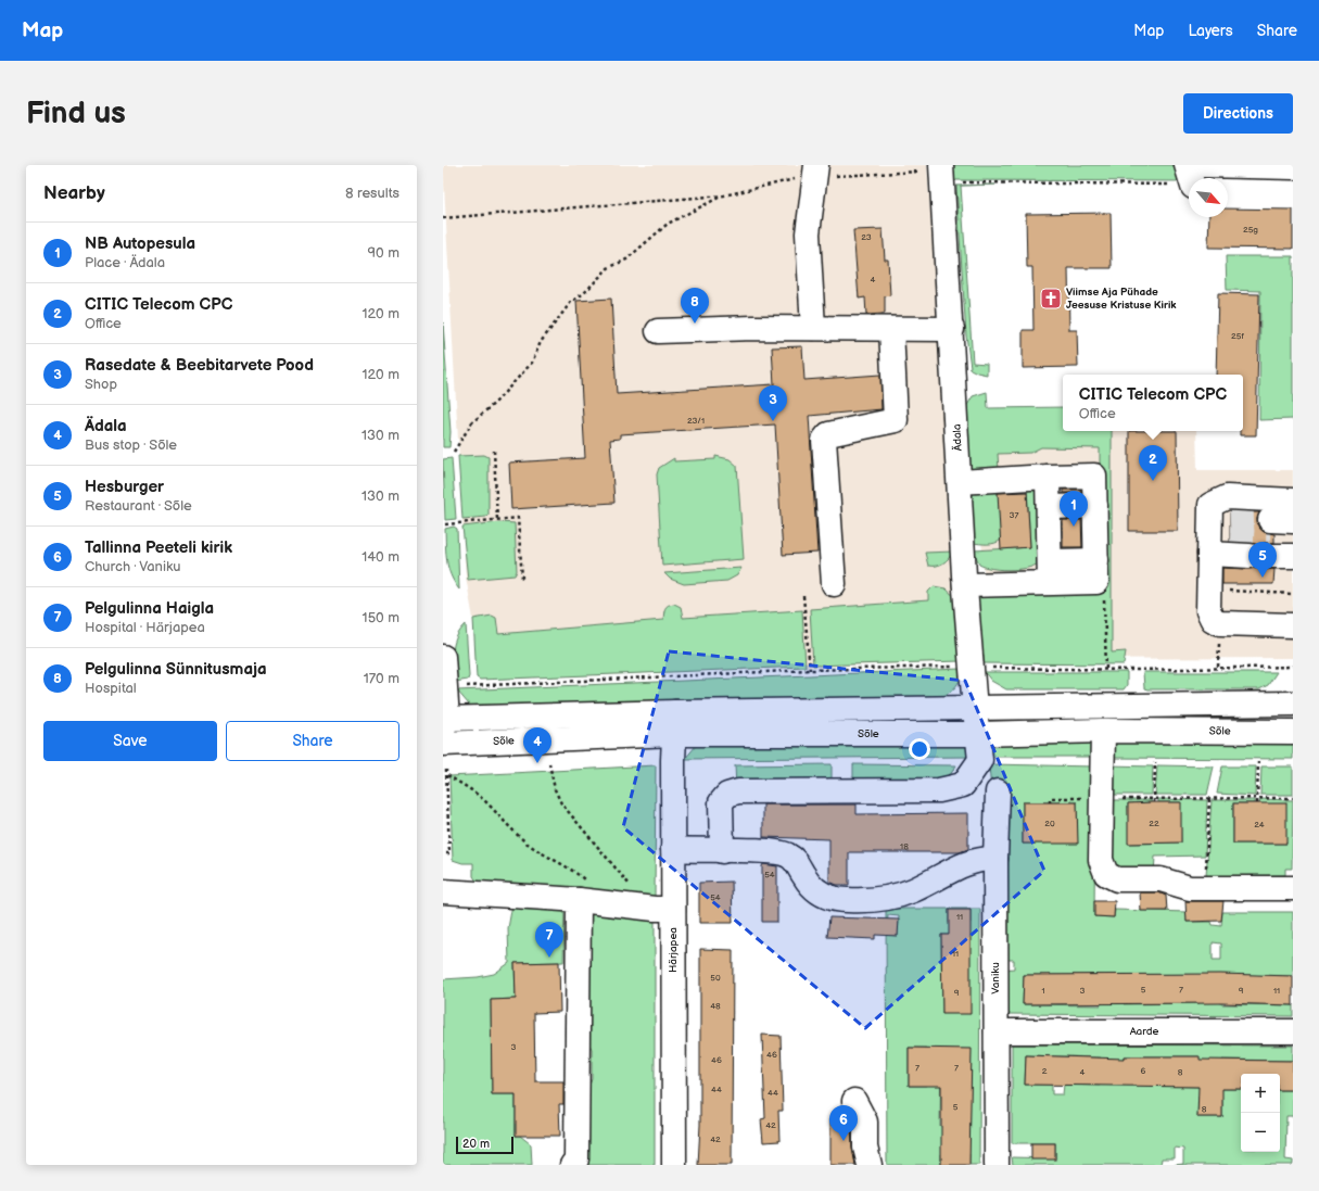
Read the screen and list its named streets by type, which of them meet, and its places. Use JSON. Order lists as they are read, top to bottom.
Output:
{
  "streets": {
    "street": [
      "Ädala",
      "Sõle",
      "Härjapea",
      "Vaniku",
      "Aarde"
    ]
  },
  "crossings": [
    ["Ädala", "Sõle"],
    ["Sõle", "Härjapea"],
    ["Vaniku", "Aarde"]
  ],
  "places": {
    "church": ["Viimse Aja Pühade Jeesuse Kristuse Kirik"]
  },
  "house_numbers": [
    "25g",
    "23",
    "4",
    "25f",
    "23/1",
    "37",
    "20",
    "22",
    "24",
    "18",
    "54",
    "54",
    "11",
    "11",
    "50",
    "5",
    "7",
    "1",
    "3",
    "9",
    "11",
    "9",
    "48",
    "3",
    "46",
    "46",
    "7",
    "7",
    "2",
    "6",
    "4",
    "8",
    "44",
    "44",
    "5",
    "8",
    "42",
    "42"
  ],
  "scale_bar": "20 m",
  "north": "bottom right",
  "page": {
    "header": "Map",
    "nav": ["Map", "Layers", "Share"],
    "buttons": [
      "Directions",
      ["Save", "Share"]
    ],
    "title": "Find us",
    "heading": ["Nearby", "8 results"],
    "list": [
      {
        "mark": "1",
        "name": "NB Autopesula",
        "note": "Place · Ädala",
        "value": "90 m"
      },
      {
        "mark": "2",
        "name": "CITIC Telecom CPC",
        "note": "Office",
        "value": "120 m"
      },
      {
        "mark": "3",
        "name": "Rasedate & Beebitarvete Pood",
        "note": "Shop",
        "value": "120 m"
      },
      {
        "mark": "4",
        "name": "Ädala",
        "note": "Bus stop · Sõle",
        "value": "130 m"
      },
      {
        "mark": "5",
        "name": "Hesburger",
        "note": "Restaurant · Sõle",
        "value": "130 m"
      },
      {
        "mark": "6",
        "name": "Tallinna Peeteli kirik",
        "note": "Church · Vaniku",
        "value": "140 m"
      },
      {
        "mark": "7",
        "name": "Pelgulinna Haigla",
        "note": "Hospital · Härjapea",
        "value": "150 m"
      },
      {
        "mark": "8",
        "name": "Pelgulinna Sünnitusmaja",
        "note": "Hospital",
        "value": "170 m"
      }
    ],
    "pins": [
      "8",
      "3",
      "2",
      "1",
      "5",
      "4",
      "7",
      "6"
    ],
    "popup": ["CITIC Telecom CPC", "Office"],
    "map_buttons": ["+", "−"],
    "scale": "20 m"
  }
}
